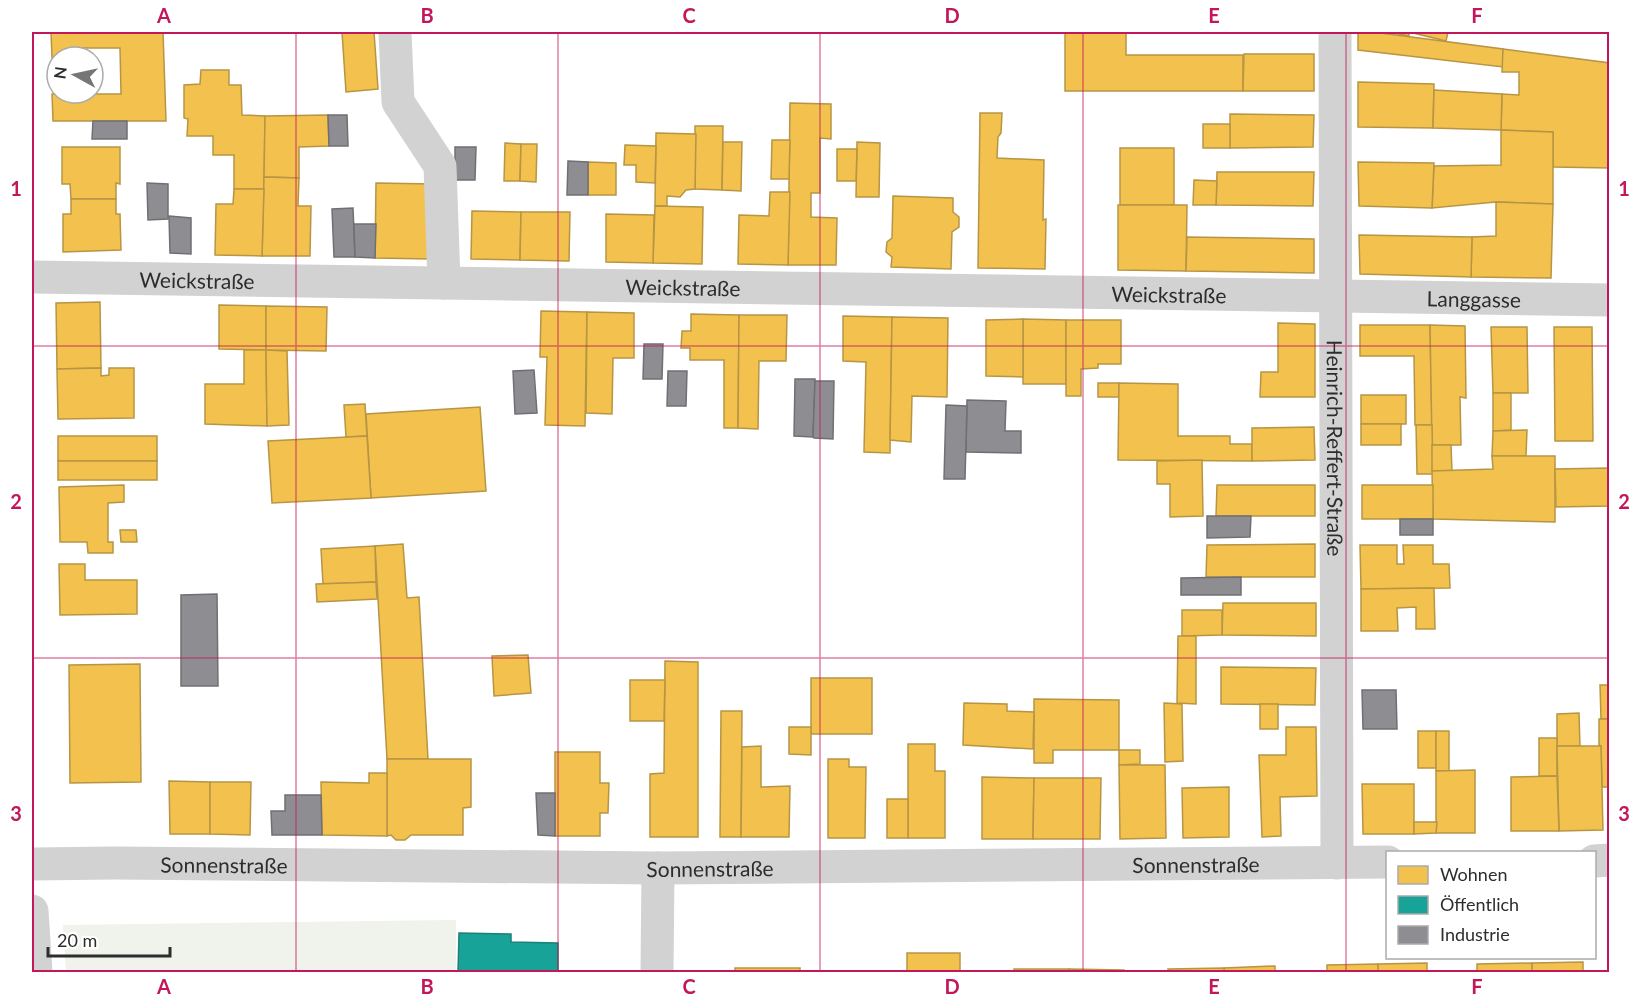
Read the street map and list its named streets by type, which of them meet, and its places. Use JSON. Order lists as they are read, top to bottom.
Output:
{
  "streets": {
    "street": [
      "Weickstraße",
      "Langgasse",
      "Heinrich-Reffert-Straße",
      "Sonnenstraße"
    ]
  },
  "crossings": [
    ["Weickstraße", "Langgasse"],
    ["Weickstraße", "Heinrich-Reffert-Straße"],
    ["Langgasse", "Heinrich-Reffert-Straße"],
    ["Heinrich-Reffert-Straße", "Sonnenstraße"]
  ],
  "legend": ["Wohnen", "Öffentlich", "Industrie"],
  "scale_bar": "20 m",
  "north": "left",
  "grid": {
    "columns": [
      "A",
      "B",
      "C",
      "D",
      "E",
      "F"
    ],
    "rows": ["1", "2", "3"]
  }
}
